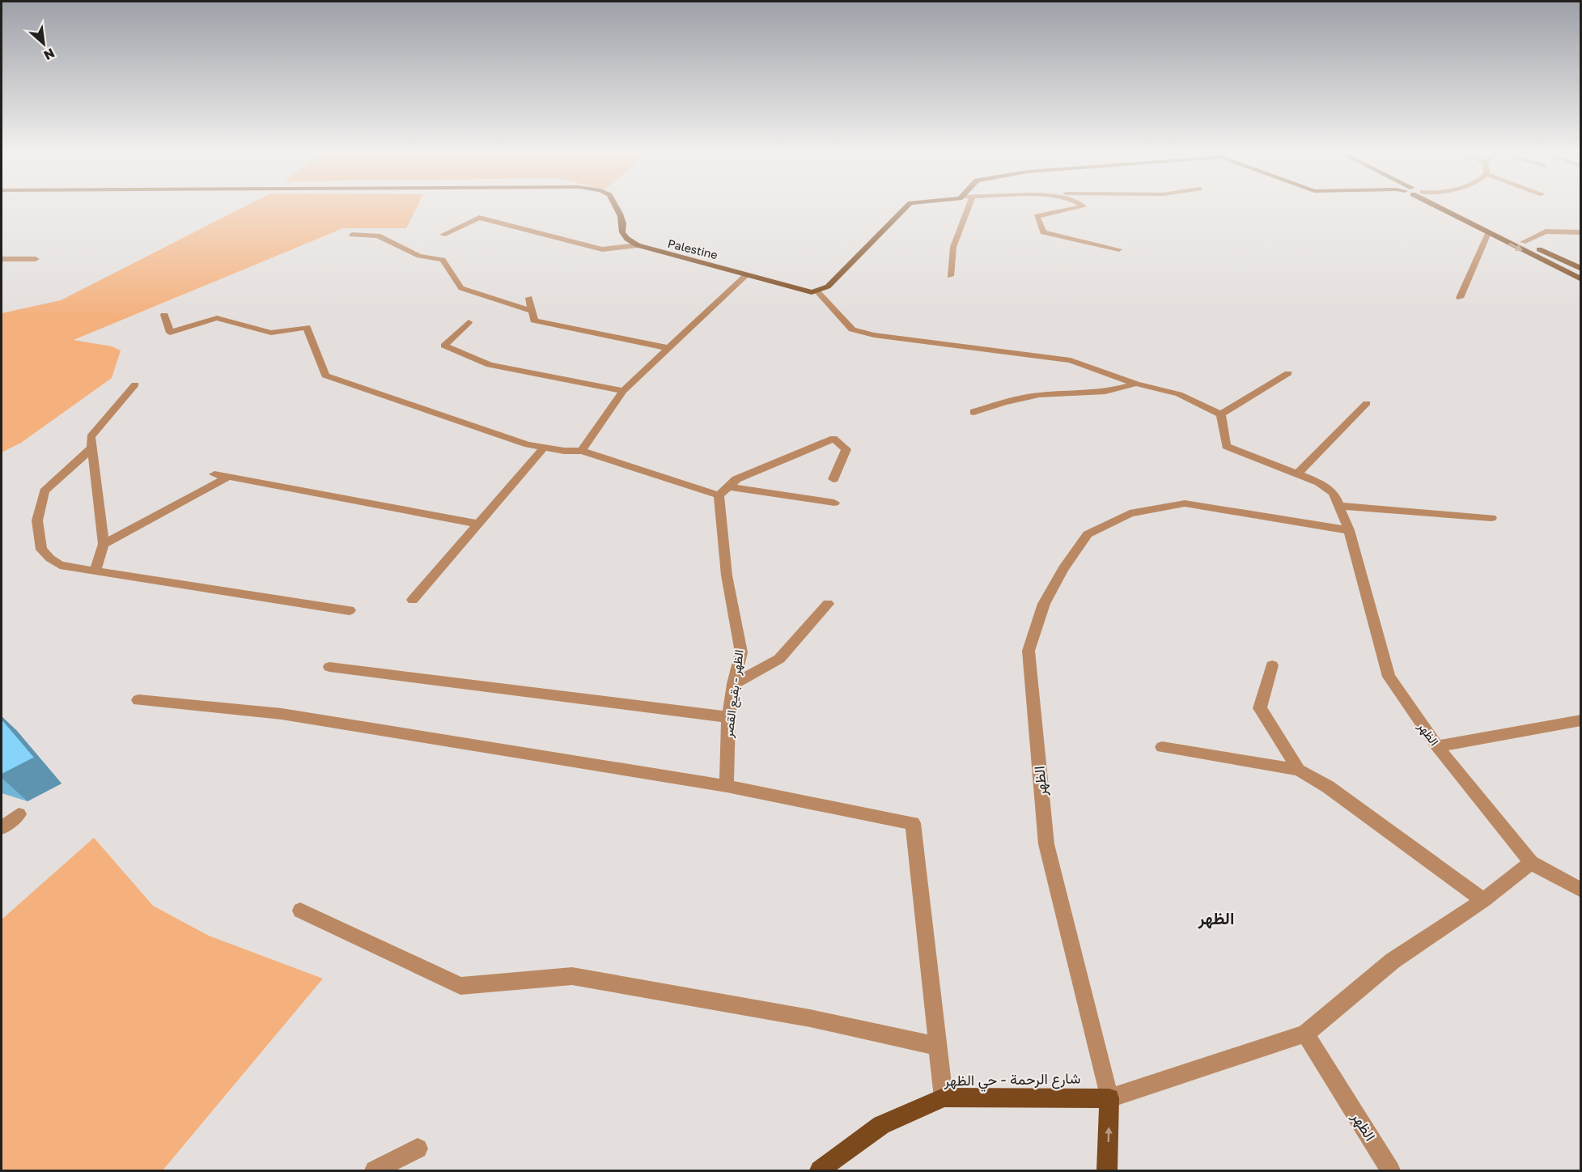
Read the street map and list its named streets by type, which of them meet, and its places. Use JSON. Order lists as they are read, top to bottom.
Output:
{
  "streets": {
    "main road": ["Palestine", "شارع الرحمة - حي الظهر"],
    "street": ["الظهر - بقيع القصر", "الظهر"]
  },
  "crossings": [
    ["الظهر", "شارع الرحمة - حي الظهر"]
  ],
  "districts": ["الظهر"],
  "north": "bottom right"
}
